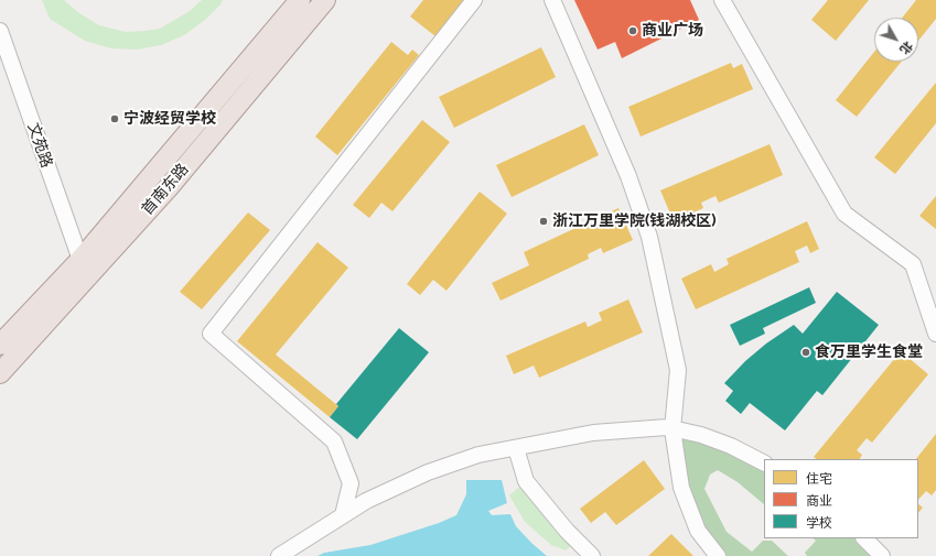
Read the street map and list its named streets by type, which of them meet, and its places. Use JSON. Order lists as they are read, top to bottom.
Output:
{
  "streets": {
    "main road": ["首南东路"],
    "street": ["文苑路"]
  },
  "crossings": [
    ["文苑路", "首南东路"]
  ],
  "places": [
    "商业广场",
    "宁波经贸学校",
    "浙江万里学院(钱湖校区)",
    "食万里学生食堂"
  ],
  "legend": ["住宅", "商业", "学校"],
  "north": "bottom right"
}
